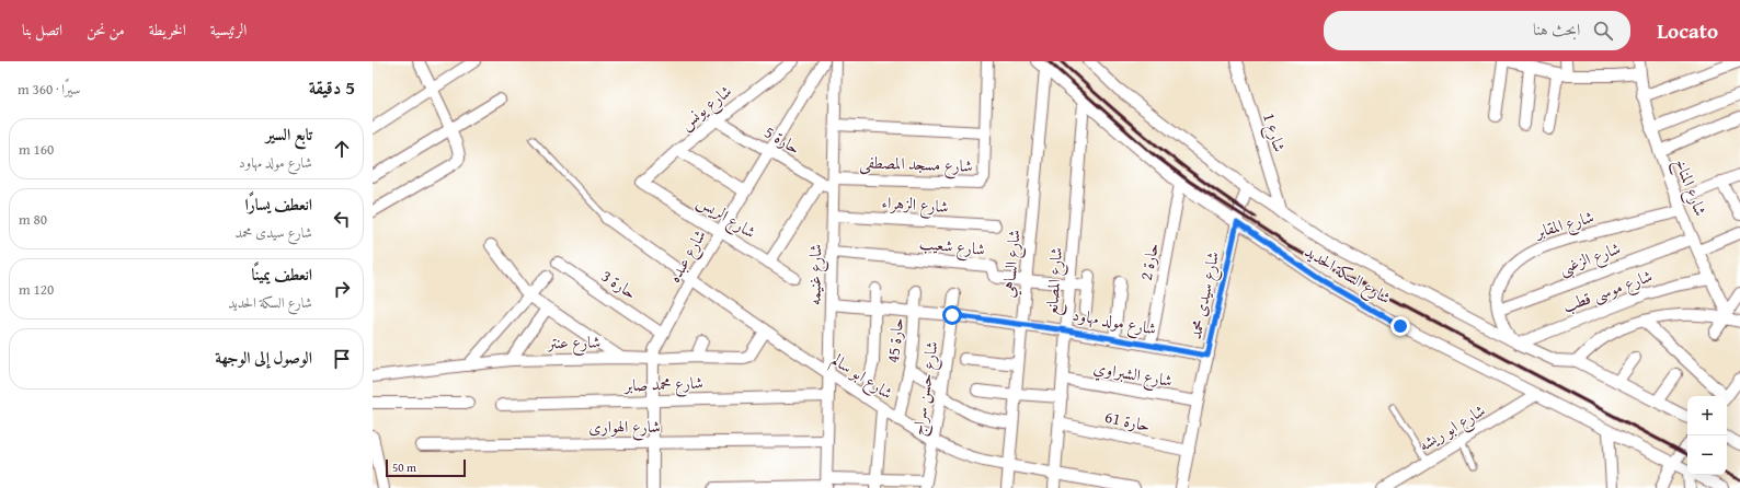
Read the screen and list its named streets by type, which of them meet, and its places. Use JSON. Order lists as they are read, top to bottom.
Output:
{
  "streets": {
    "street": [
      "شارع يونس",
      "شارع 1",
      "حارة 5",
      "شارع مسجد المصطفى",
      "شارع المناخ",
      "شارع الزهراء",
      "شارع الريس",
      "شارع المقابر",
      "شارع شعيب",
      "شارع عبده",
      "شارع الزغبى",
      "حارة 2",
      "شارع الساهي",
      "شارع غنيمه",
      "شارع السكة الحديد",
      "شارع المصانع",
      "حارة 3",
      "شارع موسى قطب",
      "شارع سيدى محمد",
      "شارع مولد مهاود",
      "حارة 45",
      "شارع عنتر",
      "شارع الشبراوي",
      "شارع ابو سالم",
      "شارع محمد صابر",
      "شارع حسن سراج",
      "حارة 61",
      "شارع الهوارى",
      "شارع ابو ريشه"
    ]
  },
  "crossings": [
    ["شارع يونس", "حارة 5"],
    ["شارع يونس", "شارع الريس"],
    ["شارع 1", "شارع السكة الحديد"],
    ["حارة 5", "شارع مسجد المصطفى"],
    ["حارة 5", "شارع عبده"],
    ["حارة 5", "شارع غنيمه"],
    ["شارع مسجد المصطفى", "شارع غنيمه"],
    ["شارع المناخ", "شارع المقابر"],
    ["شارع المناخ", "شارع الزغبى"],
    ["شارع المناخ", "شارع موسى قطب"],
    ["شارع الزهراء", "شارع غنيمه"],
    ["شارع الريس", "شارع عبده"],
    ["شارع المقابر", "شارع الزغبى"],
    ["شارع المقابر", "شارع السكة الحديد"],
    ["شارع المقابر", "شارع موسى قطب"],
    ["شارع شعيب", "شارع الساهي"],
    ["شارع شعيب", "شارع غنيمه"],
    ["شارع شعيب", "شارع المصانع"],
    ["شارع عبده", "حارة 3"],
    ["شارع عبده", "شارع عنتر"],
    ["شارع عبده", "شارع ابو سالم"],
    ["شارع عبده", "شارع محمد صابر"],
    ["شارع عبده", "شارع الهوارى"],
    ["حارة 2", "شارع السكة الحديد"],
    ["حارة 2", "شارع مولد مهاود"],
    ["شارع الساهي", "شارع السكة الحديد"],
    ["شارع الساهي", "شارع مولد مهاود"],
    ["شارع الساهي", "شارع ابو سالم"],
    ["شارع غنيمه", "شارع مولد مهاود"],
    ["شارع غنيمه", "شارع ابو سالم"],
    ["شارع غنيمه", "شارع محمد صابر"],
    ["شارع غنيمه", "شارع الهوارى"],
    ["شارع السكة الحديد", "شارع المصانع"],
    ["شارع السكة الحديد", "شارع موسى قطب"],
    ["شارع السكة الحديد", "شارع سيدى محمد"],
    ["شارع السكة الحديد", "شارع ابو ريشه"],
    ["شارع المصانع", "شارع مولد مهاود"],
    ["شارع المصانع", "شارع الشبراوي"],
    ["شارع المصانع", "شارع ابو سالم"],
    ["شارع المصانع", "حارة 61"],
    ["شارع سيدى محمد", "شارع مولد مهاود"],
    ["شارع سيدى محمد", "شارع الشبراوي"],
    ["شارع سيدى محمد", "حارة 61"],
    ["شارع مولد مهاود", "حارة 45"],
    ["شارع مولد مهاود", "شارع حسن سراج"],
    ["حارة 45", "شارع ابو سالم"],
    ["شارع عنتر", "شارع ابو سالم"],
    ["شارع ابو سالم", "شارع حسن سراج"]
  ],
  "scale_bar": "50 m",
  "page": {
    "header": "Locato",
    "search": "ابحث هنا",
    "nav": [
      "الرئيسية",
      "الخريطة",
      "من نحن",
      "اتصل بنا"
    ],
    "heading": ["5 دقيقة", "سيرًا · 360 m"],
    "list": [
      ["تابع السير", "شارع مولد مهاود", "160 m"],
      ["انعطف يسارًا", "شارع سيدى محمد", "80 m"],
      ["انعطف يمينًا", "شارع السكة الحديد", "120 m"],
      "الوصول إلى الوجهة"
    ],
    "map_buttons": ["+", "−"],
    "scale": "50 m"
  }
}
